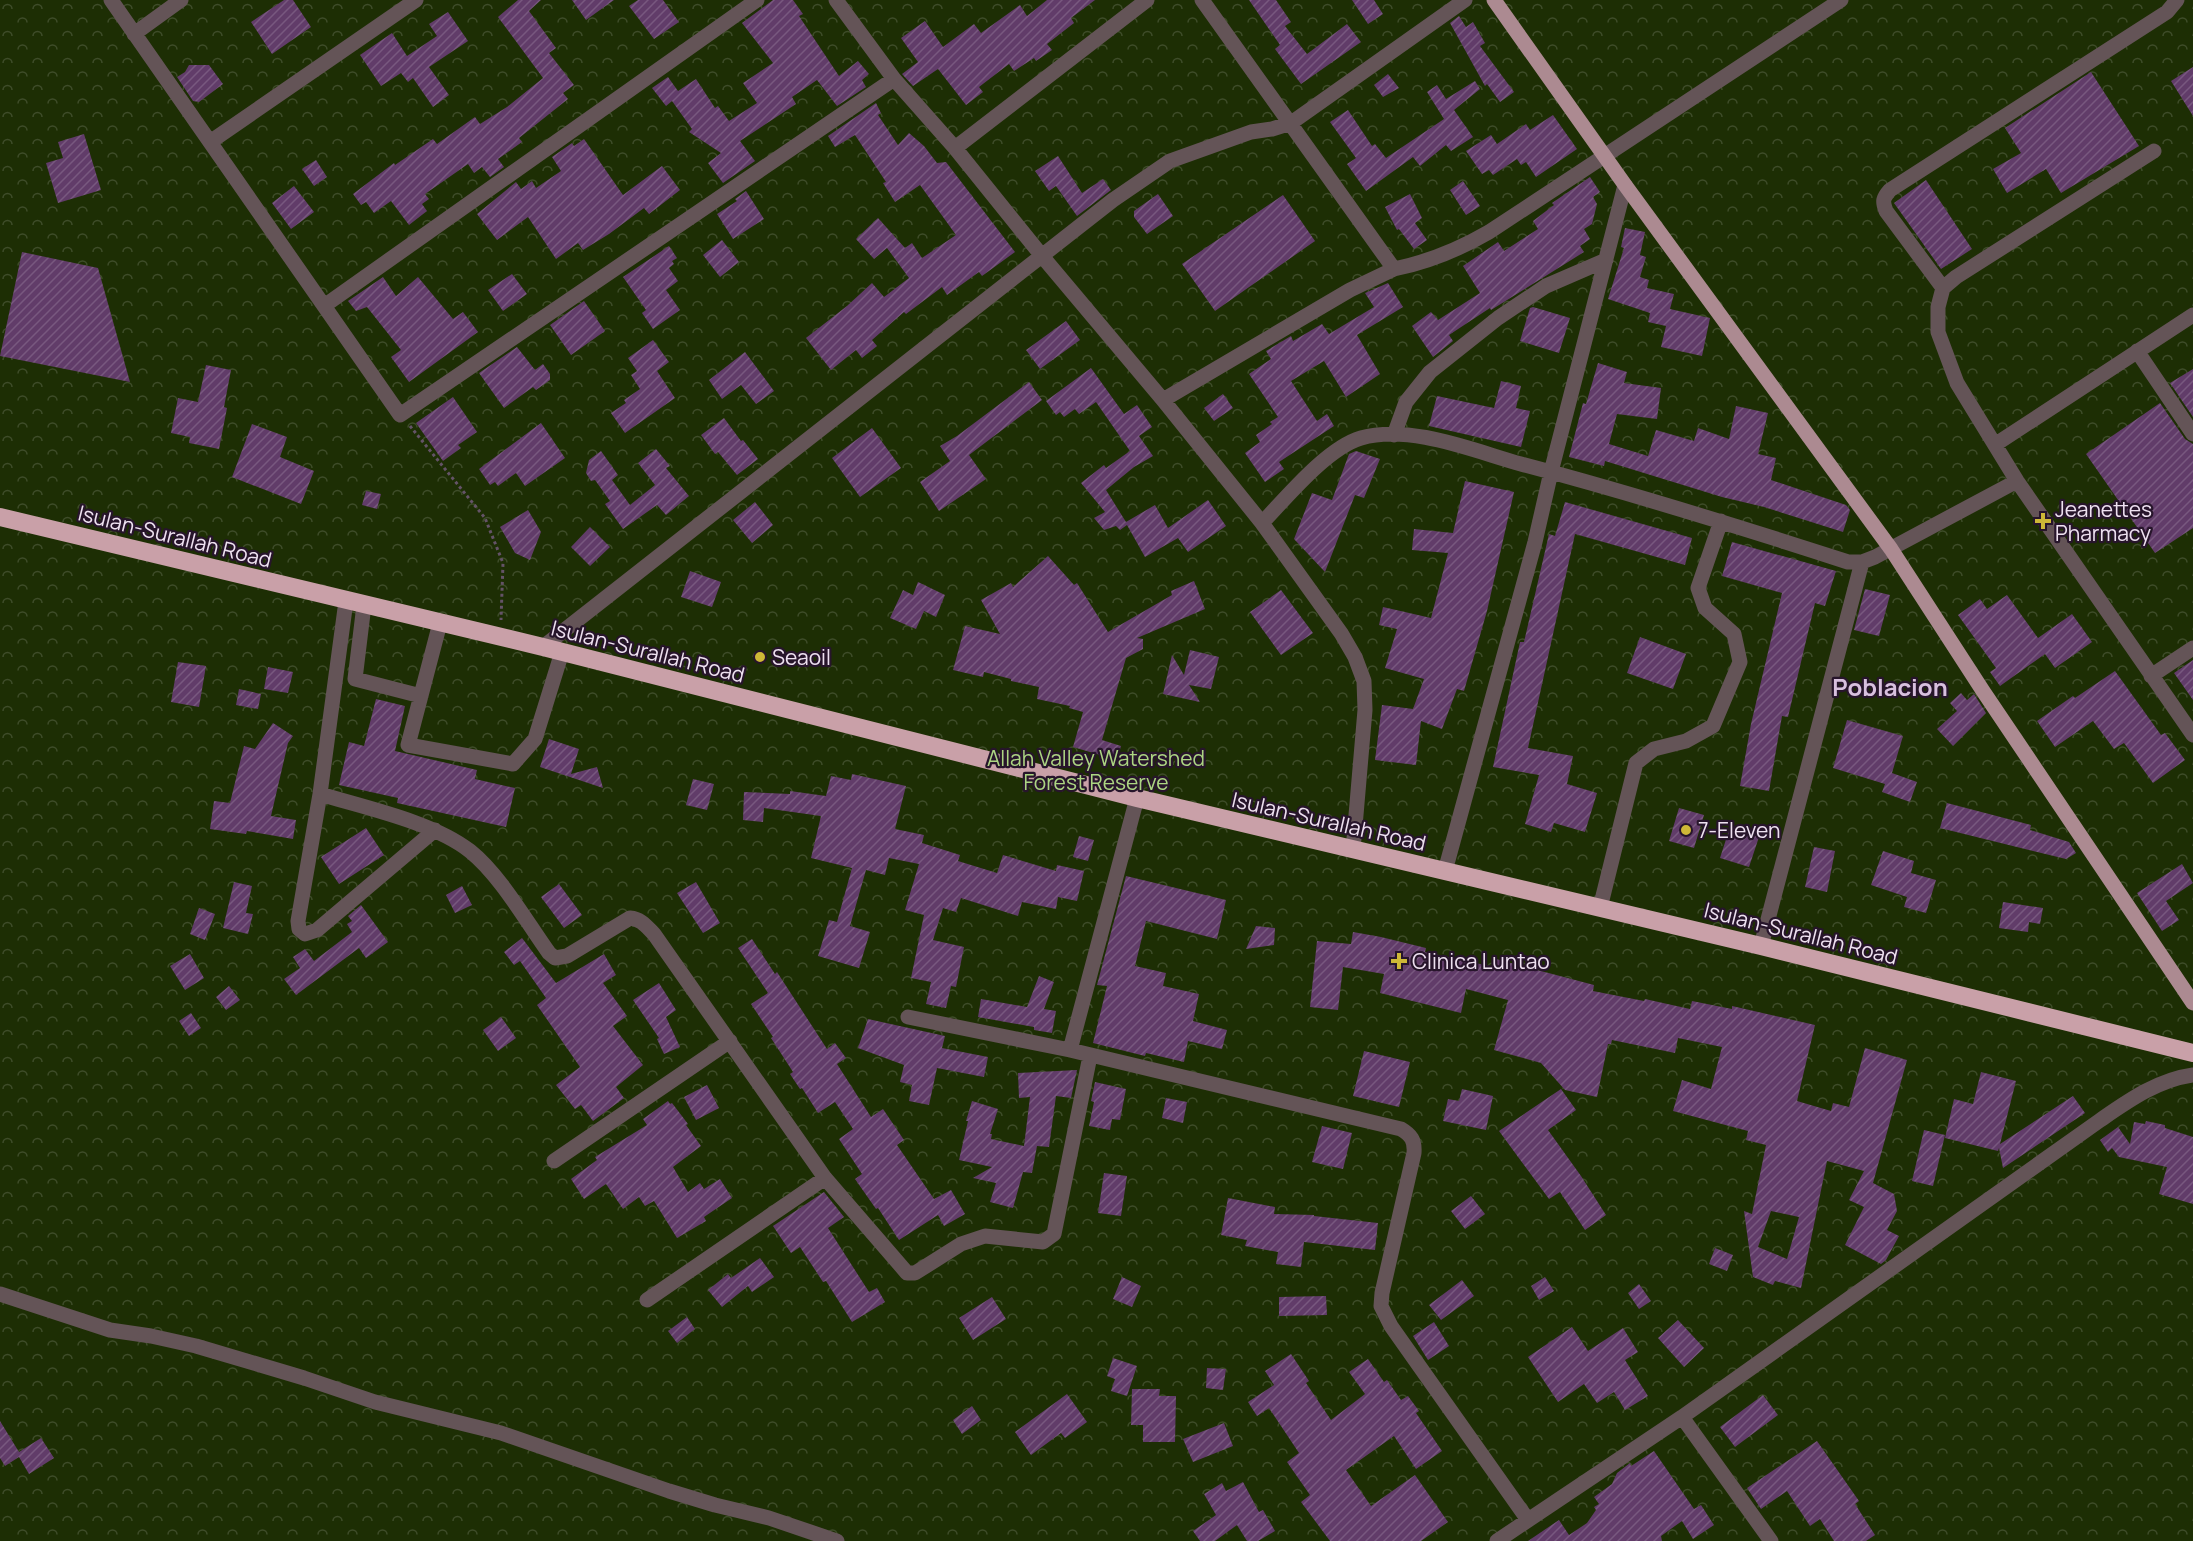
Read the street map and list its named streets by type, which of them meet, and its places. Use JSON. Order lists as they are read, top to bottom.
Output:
{
  "streets": {
    "highway": ["Isulan-Surallah Road"]
  },
  "districts": ["Poblacion"],
  "parks": ["Allah Valley Watershed Forest Reserve"],
  "places": {
    "health": ["Jeanettes Pharmacy", "Clinica Luntao"],
    "other": ["Seaoil", "7-Eleven"]
  }
}
